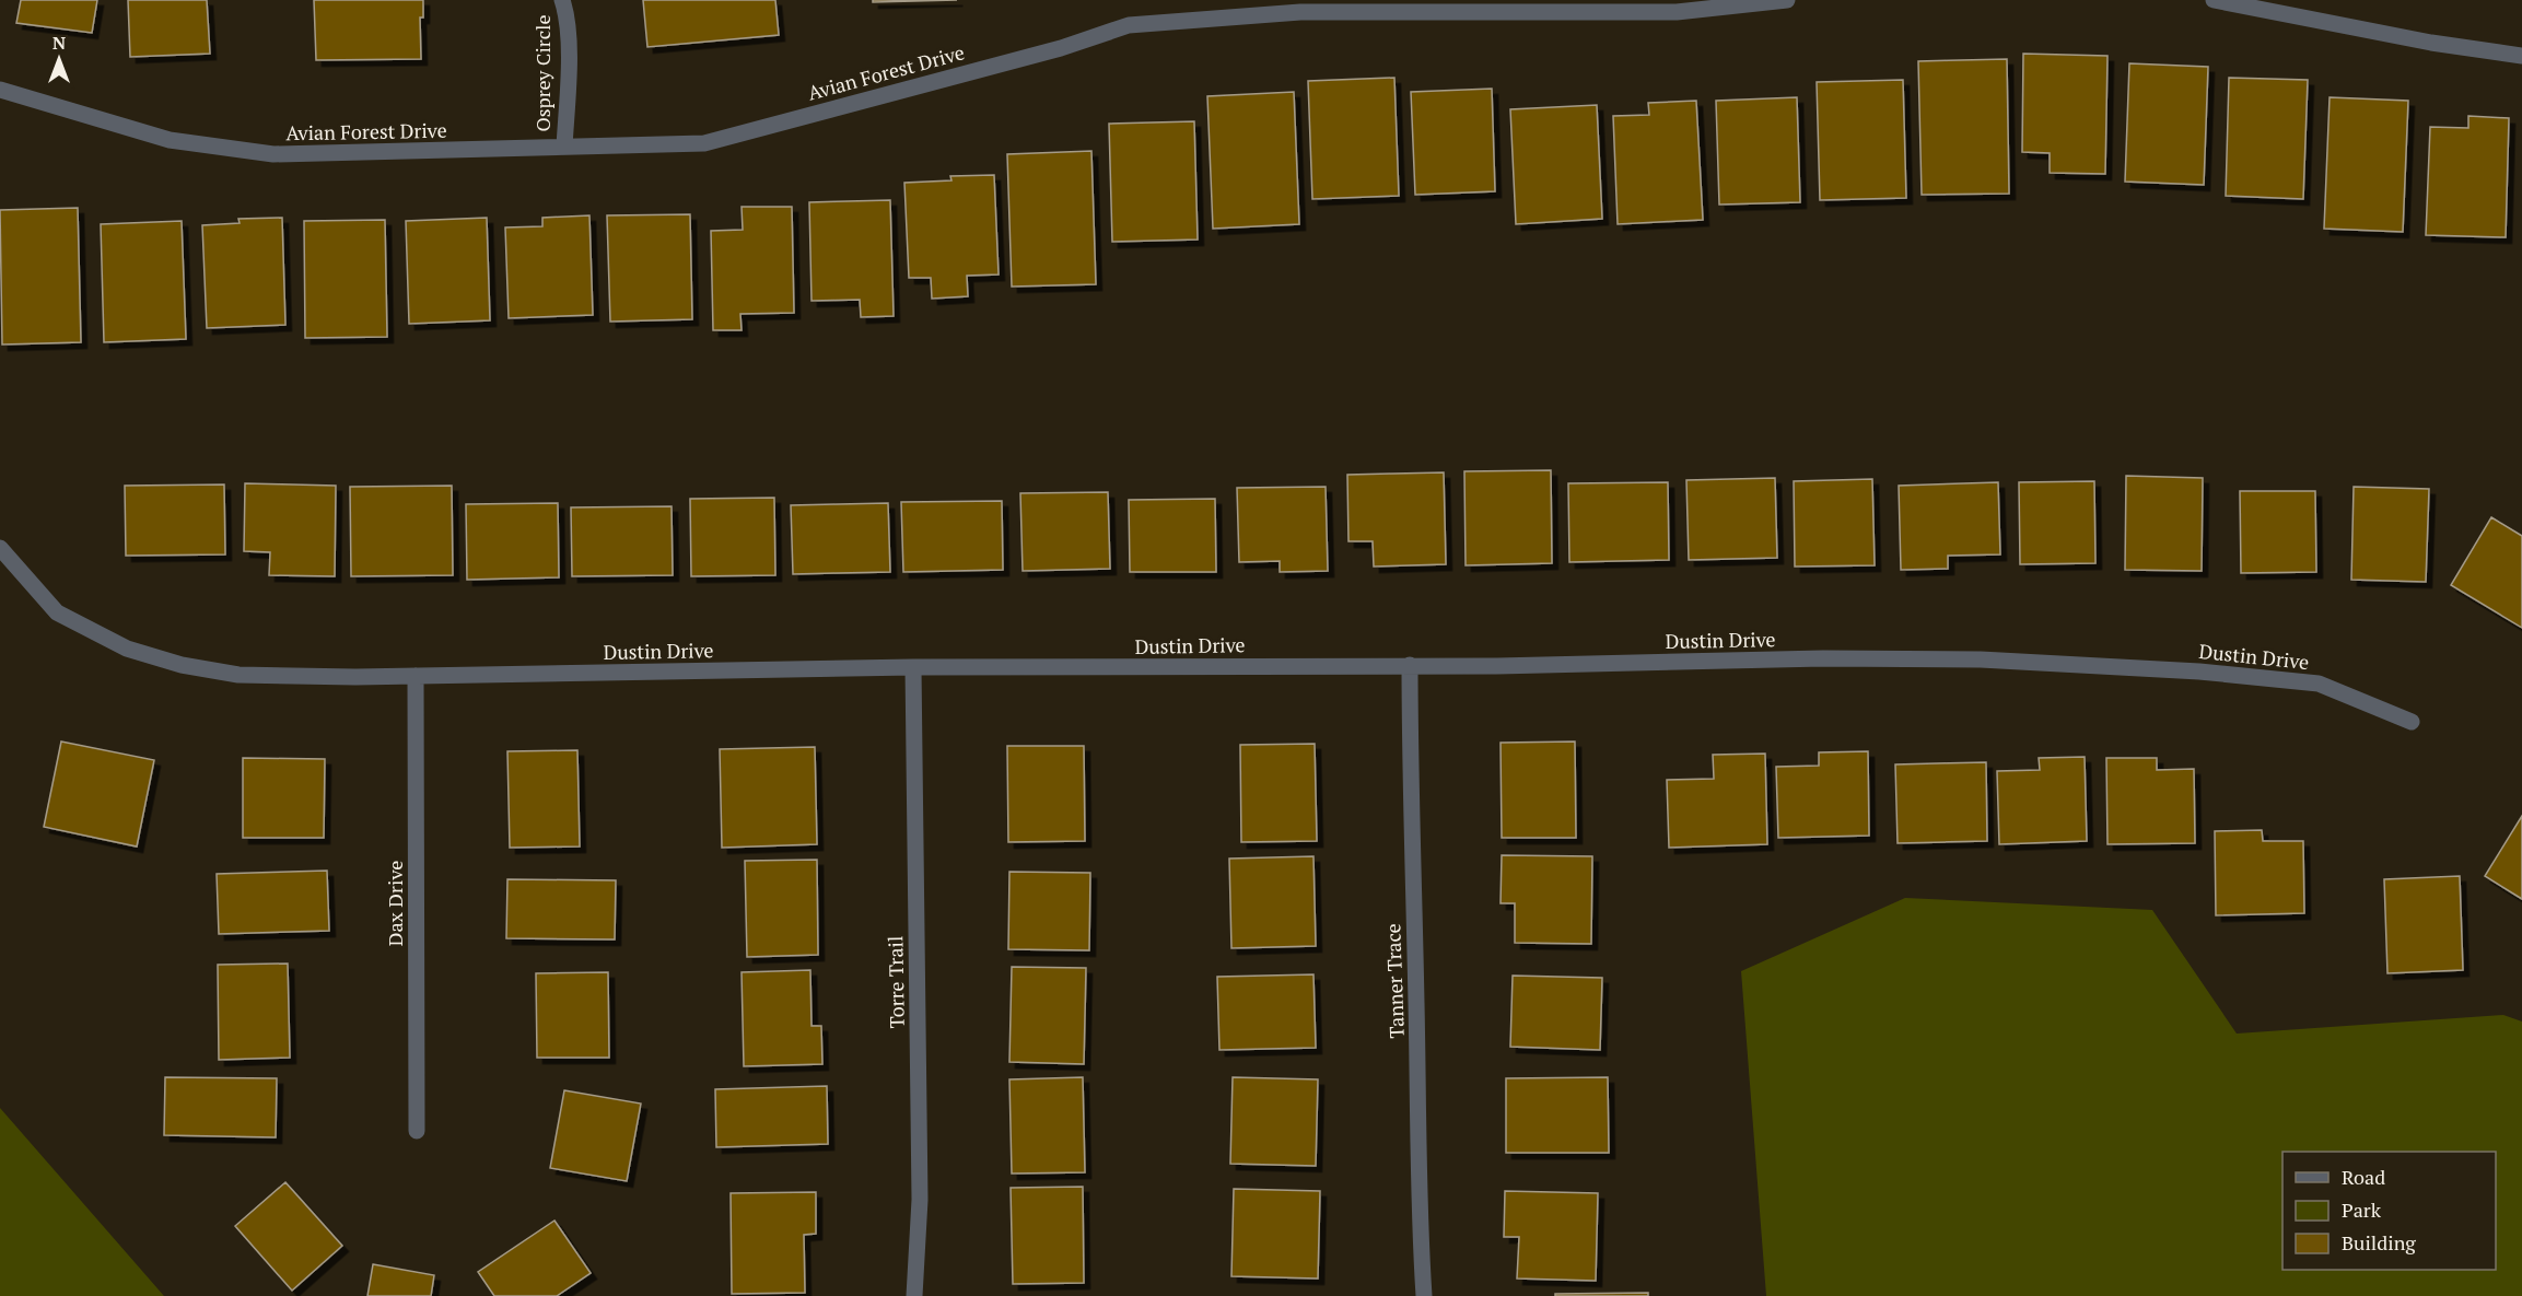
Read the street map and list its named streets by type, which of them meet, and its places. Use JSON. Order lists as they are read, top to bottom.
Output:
{
  "streets": {
    "street": [
      "Avian Forest Drive",
      "Osprey Circle",
      "Dustin Drive",
      "Dax Drive",
      "Tanner Trace",
      "Torre Trail"
    ]
  },
  "crossings": [
    ["Avian Forest Drive", "Osprey Circle"],
    ["Dustin Drive", "Dax Drive"],
    ["Dustin Drive", "Tanner Trace"],
    ["Dustin Drive", "Torre Trail"]
  ],
  "legend": ["Road", "Park", "Building"],
  "north": "top"
}
